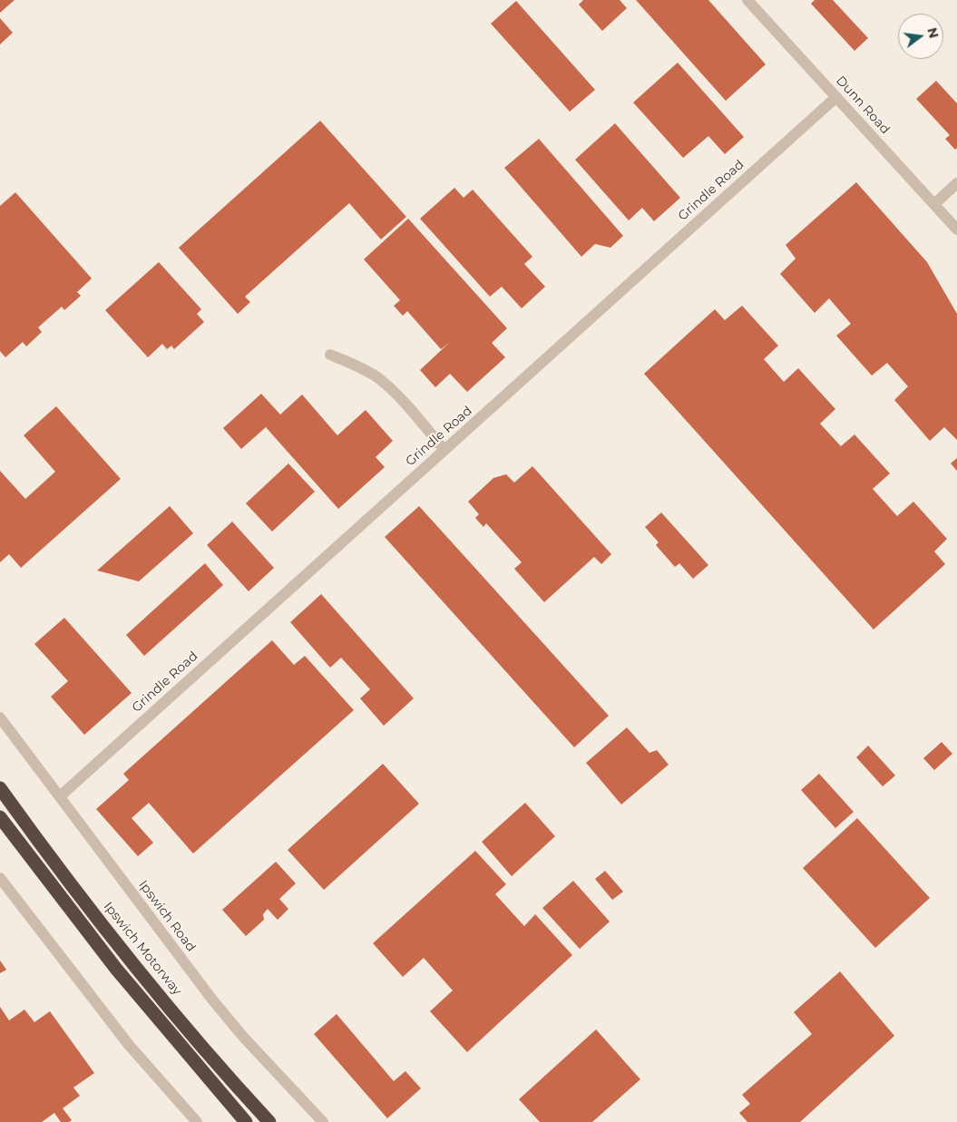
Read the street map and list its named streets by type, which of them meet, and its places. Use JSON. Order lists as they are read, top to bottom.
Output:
{
  "streets": {
    "highway": ["Ipswich Motorway"],
    "street": ["Dunn Road", "Grindle Road", "Ipswich Road"]
  },
  "crossings": [
    ["Dunn Road", "Grindle Road"],
    ["Grindle Road", "Ipswich Road"]
  ],
  "north": "right"
}
